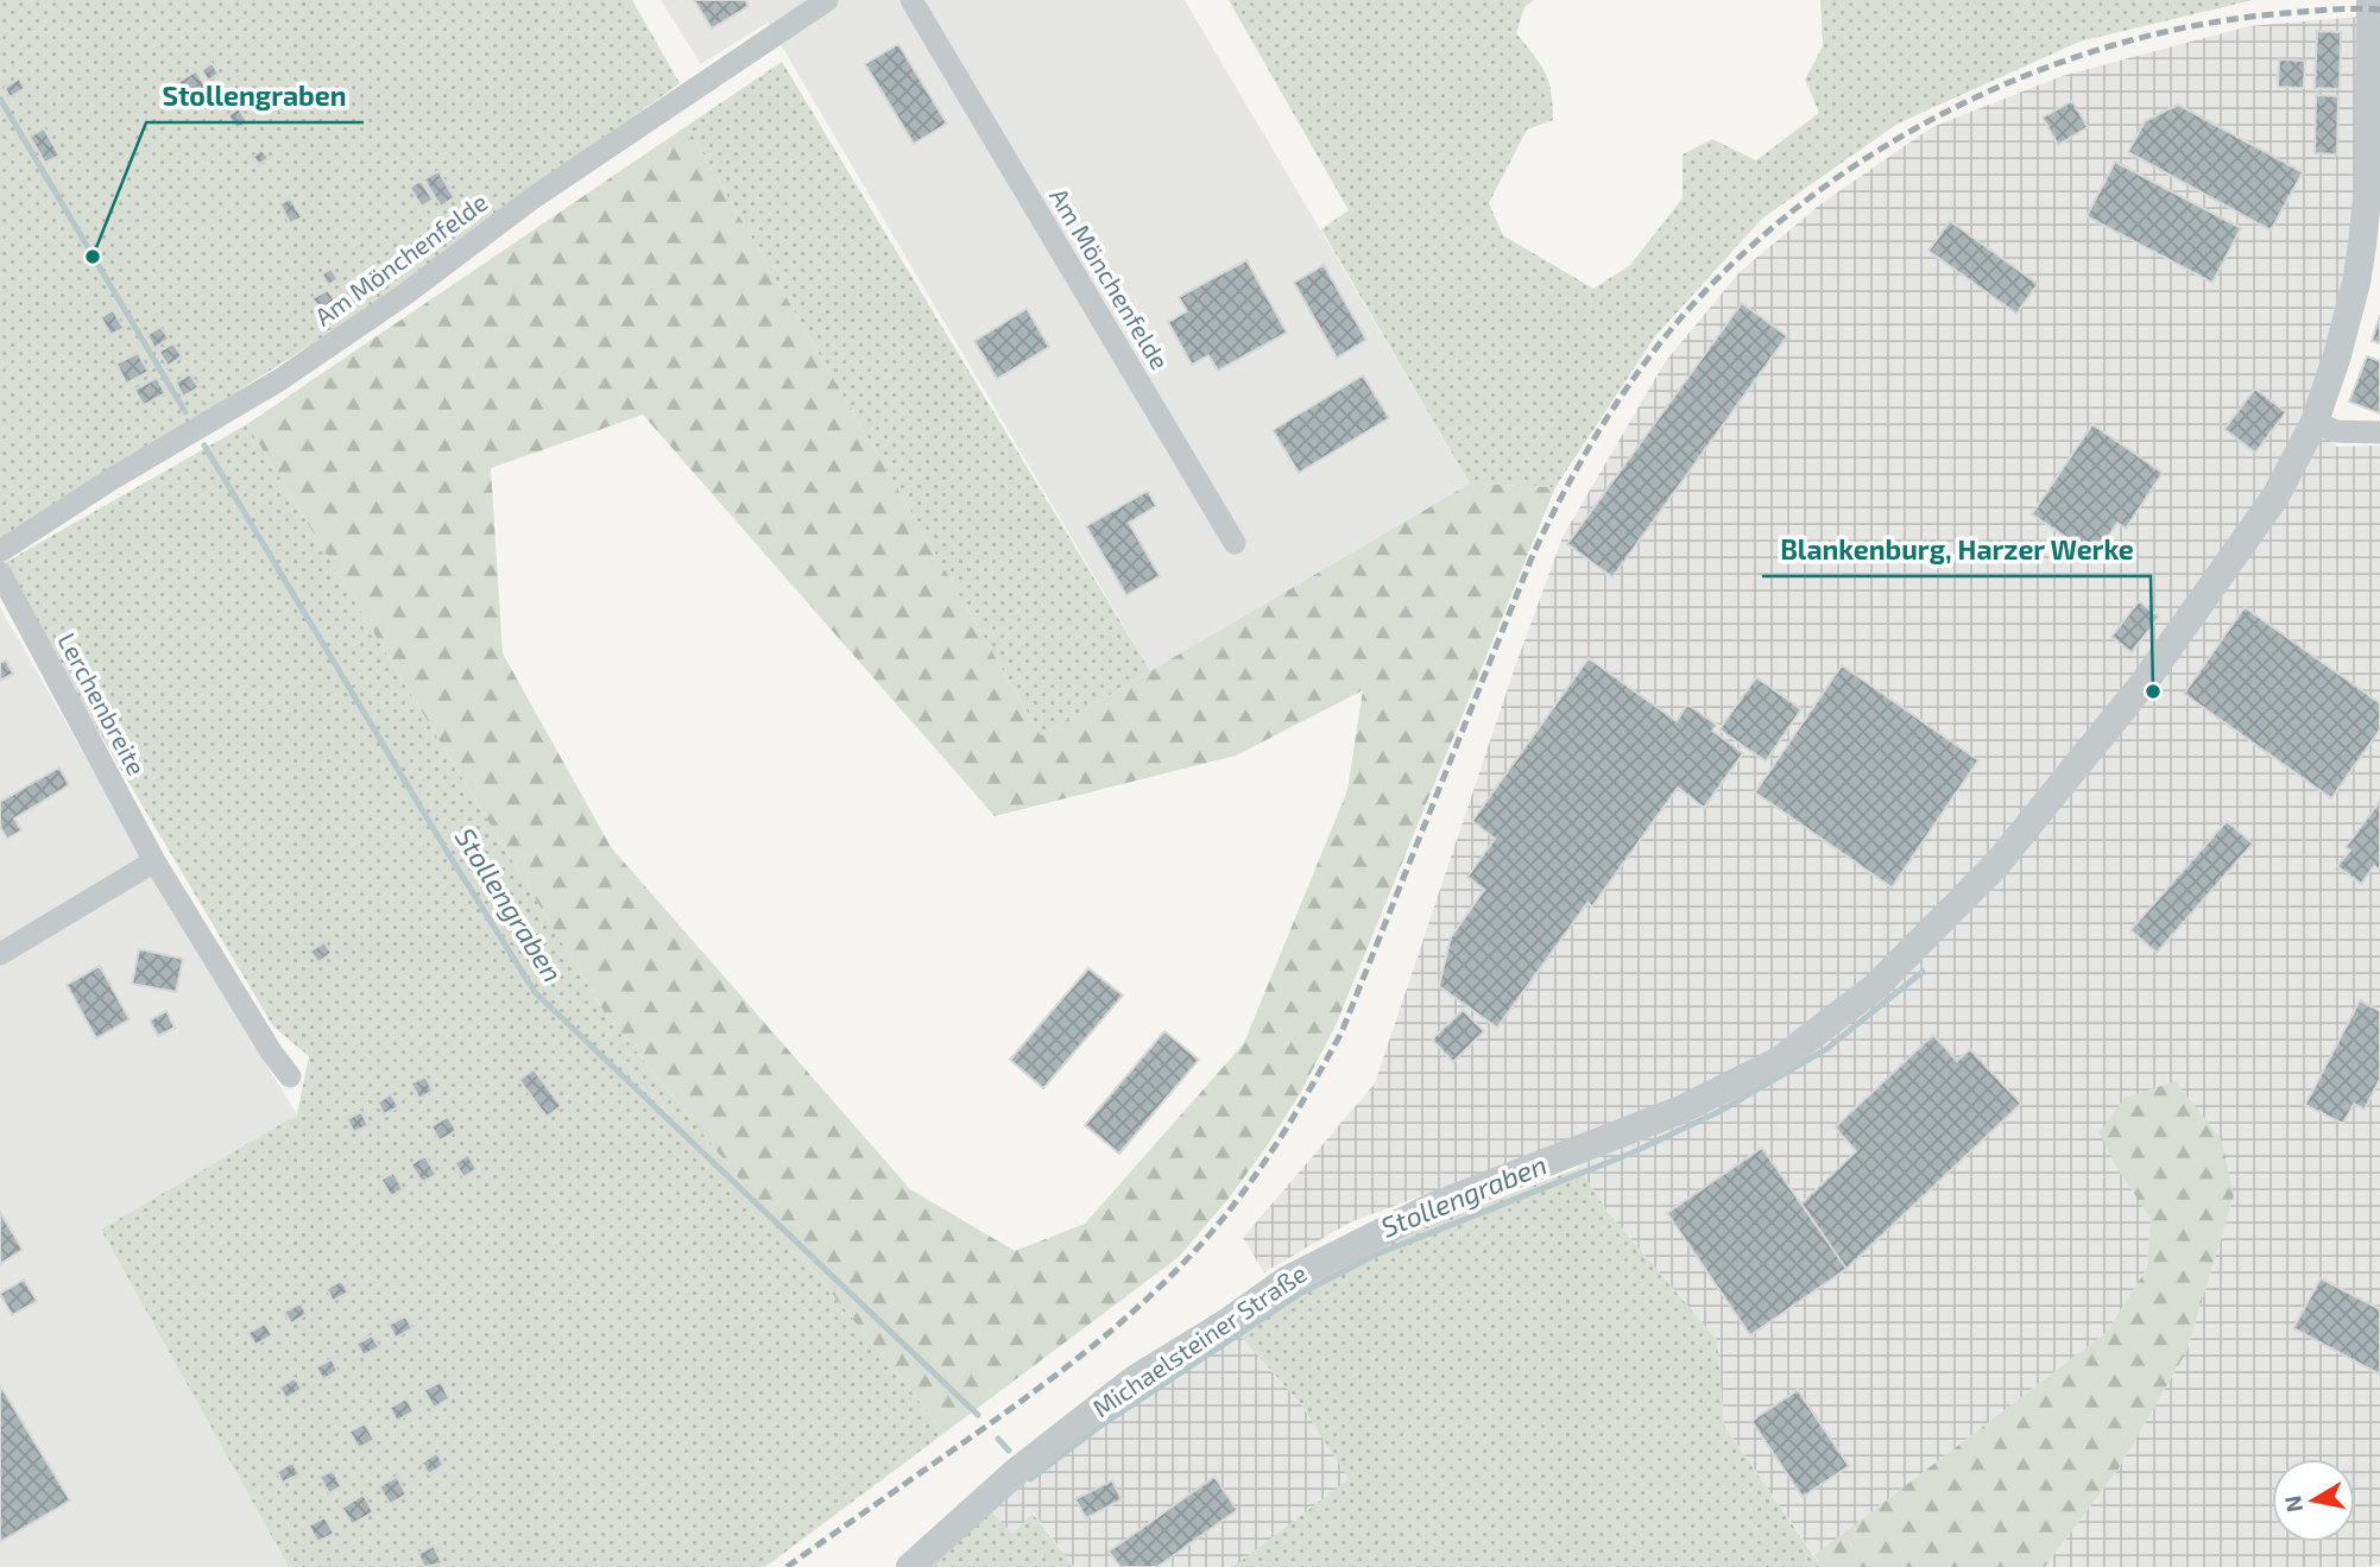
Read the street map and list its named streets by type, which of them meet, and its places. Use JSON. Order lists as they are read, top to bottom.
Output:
{
  "streets": {
    "street": ["Am Mönchenfelde", "Lerchenbreite", "Michaelsteiner Straße"]
  },
  "water": ["Stollengraben"],
  "places": ["Stollengraben", "Blankenburg, Harzer Werke"],
  "north": "left"
}
